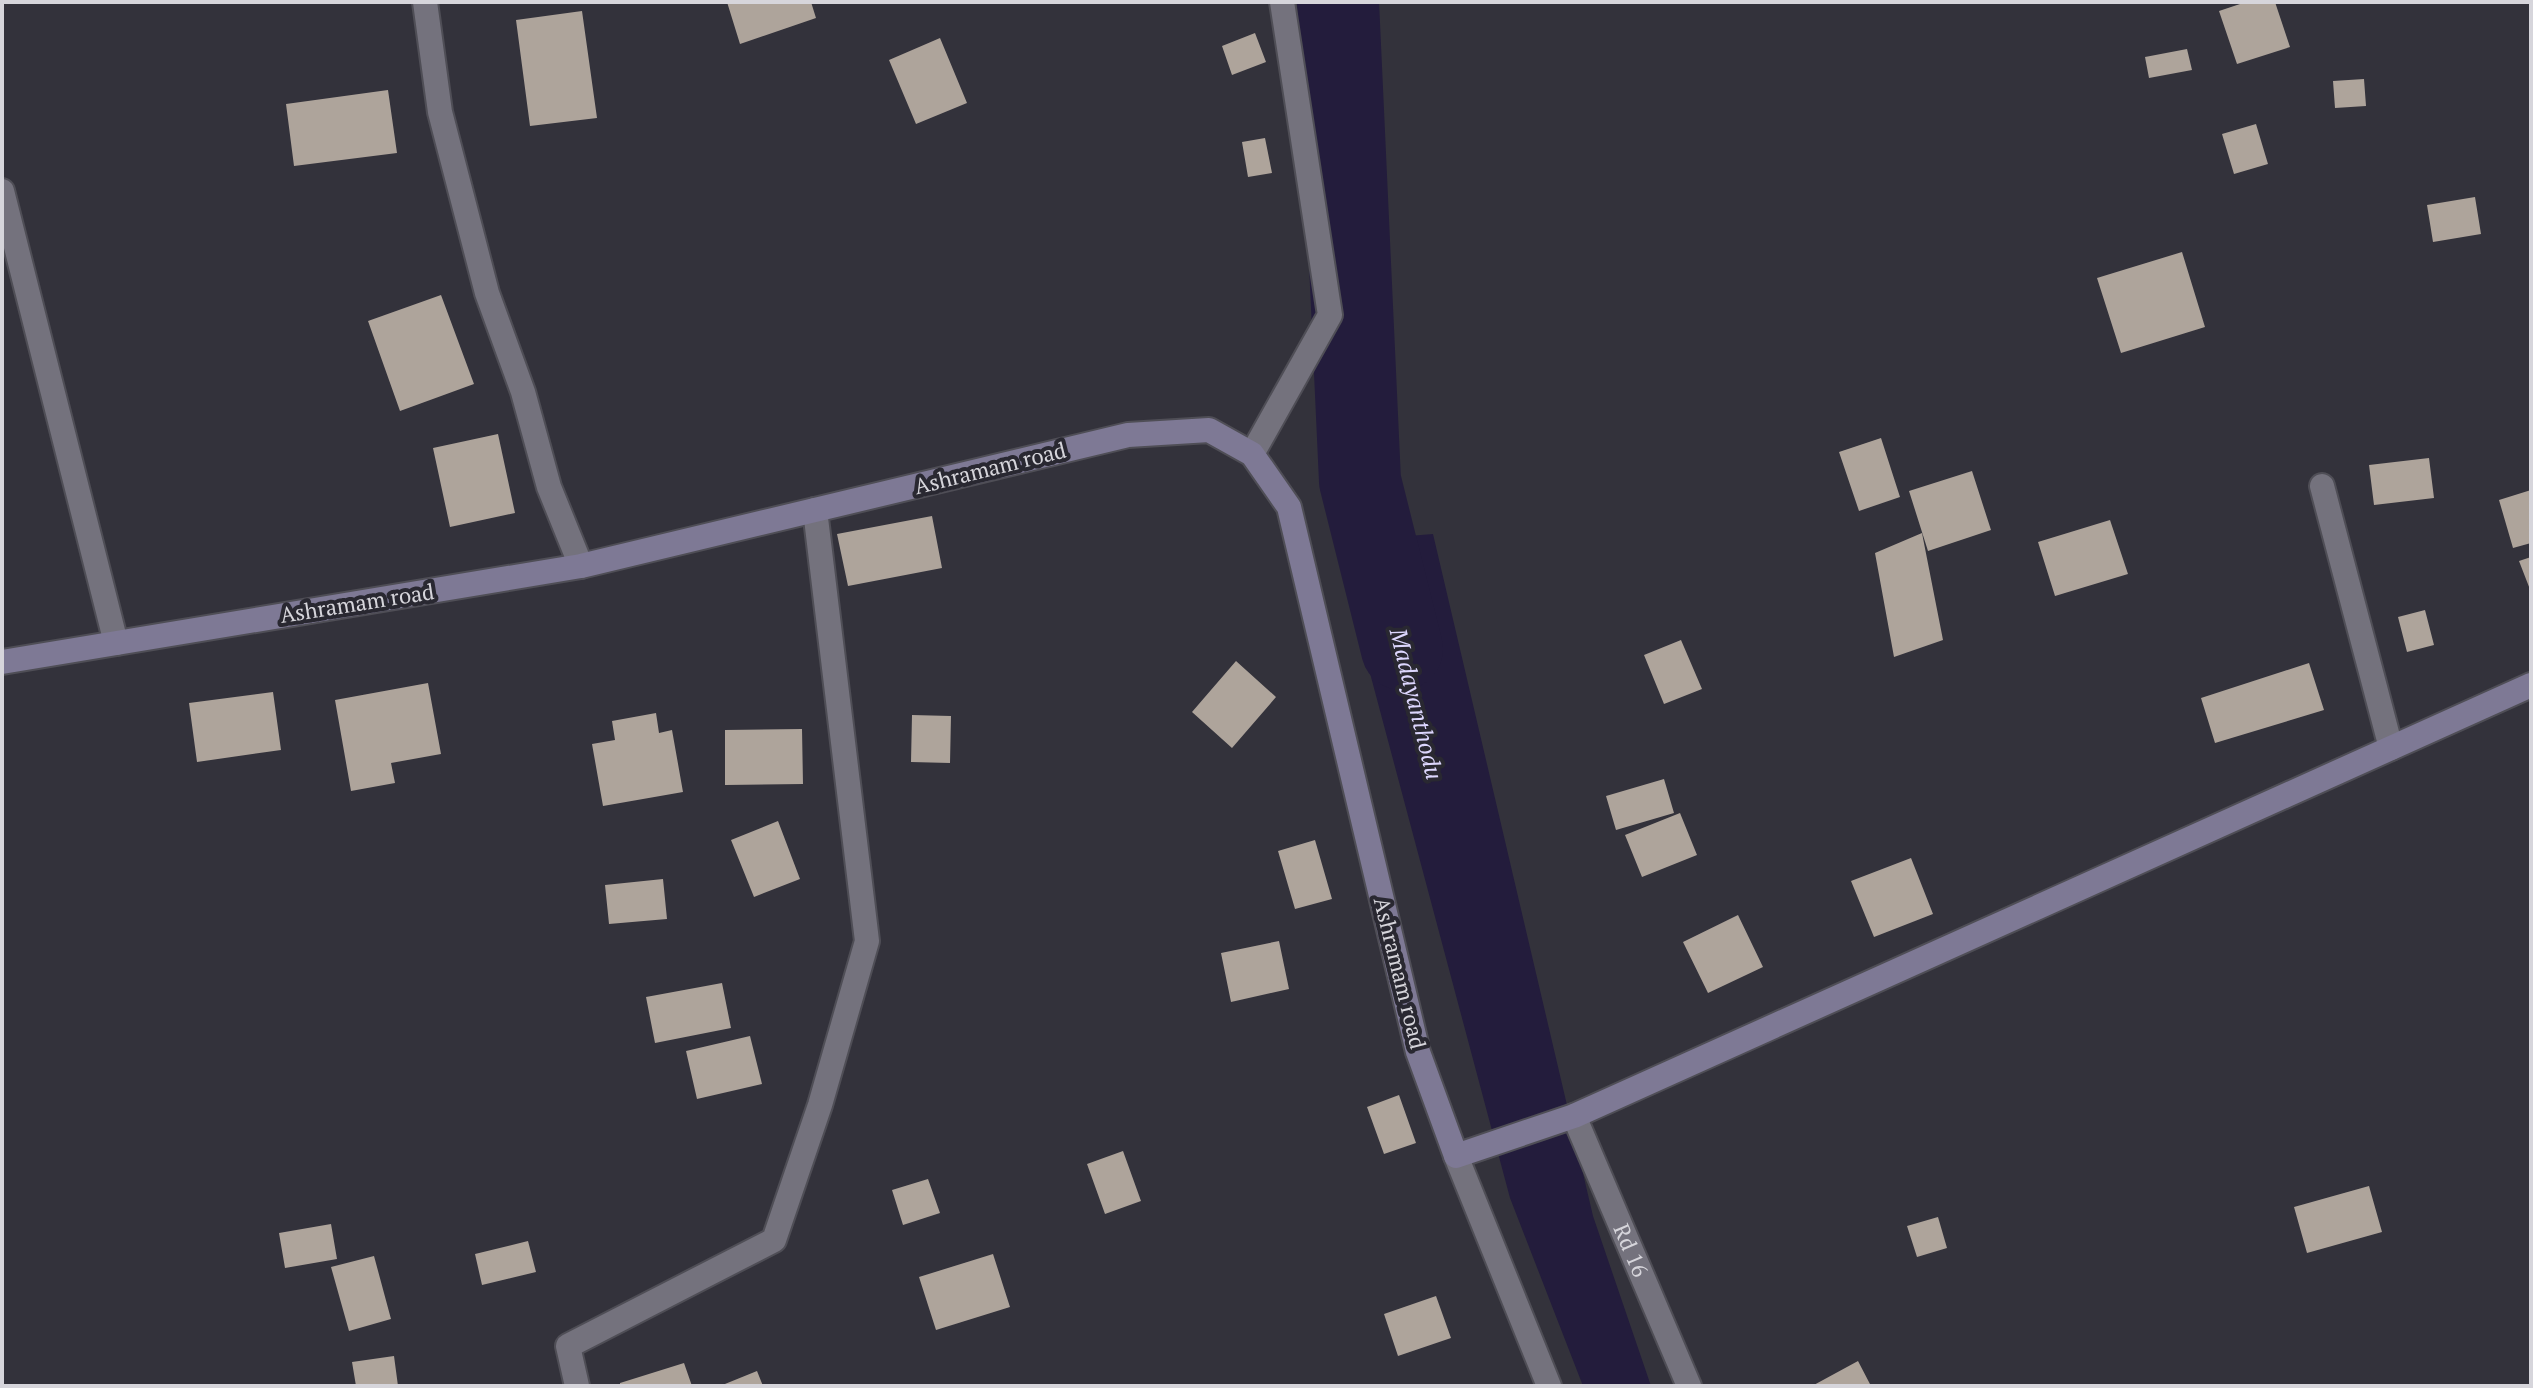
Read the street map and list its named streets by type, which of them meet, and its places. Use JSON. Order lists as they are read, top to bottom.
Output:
{
  "streets": {
    "main road": ["Ashramam road"],
    "street": ["Rd 16"]
  },
  "water": ["Madayanthodu"]
}
